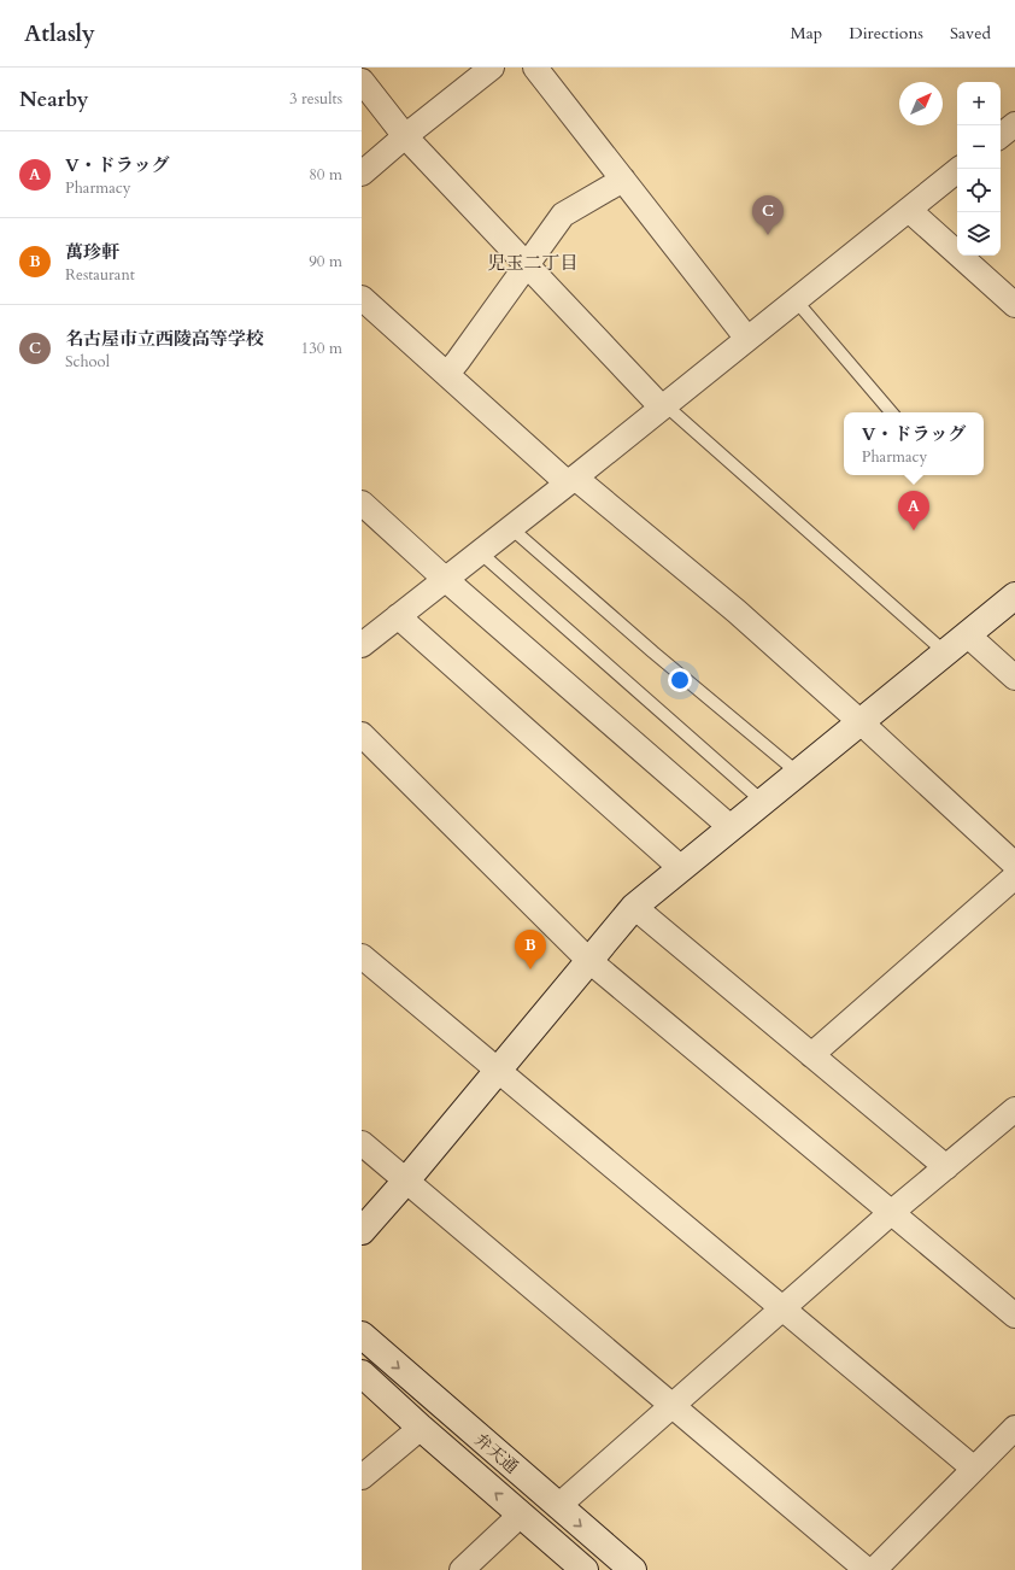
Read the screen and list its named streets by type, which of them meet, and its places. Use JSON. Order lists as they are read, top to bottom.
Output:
{
  "streets": {
    "street": ["弁天通"]
  },
  "districts": ["児玉二丁目"],
  "north": "top right",
  "page": {
    "header": "Atlasly",
    "nav": ["Map", "Directions", "Saved"],
    "heading": ["Nearby", "3 results"],
    "map_buttons": ["+", "−"],
    "list": [
      {
        "mark": "A",
        "name": "V・ドラッグ",
        "note": "Pharmacy",
        "value": "80 m"
      },
      {
        "mark": "B",
        "name": "萬珍軒",
        "note": "Restaurant",
        "value": "90 m"
      },
      {
        "mark": "C",
        "name": "名古屋市立西陵高等学校",
        "note": "School",
        "value": "130 m"
      }
    ],
    "pins": ["C", "A", "B"],
    "popup": ["V・ドラッグ", "Pharmacy"]
  }
}
